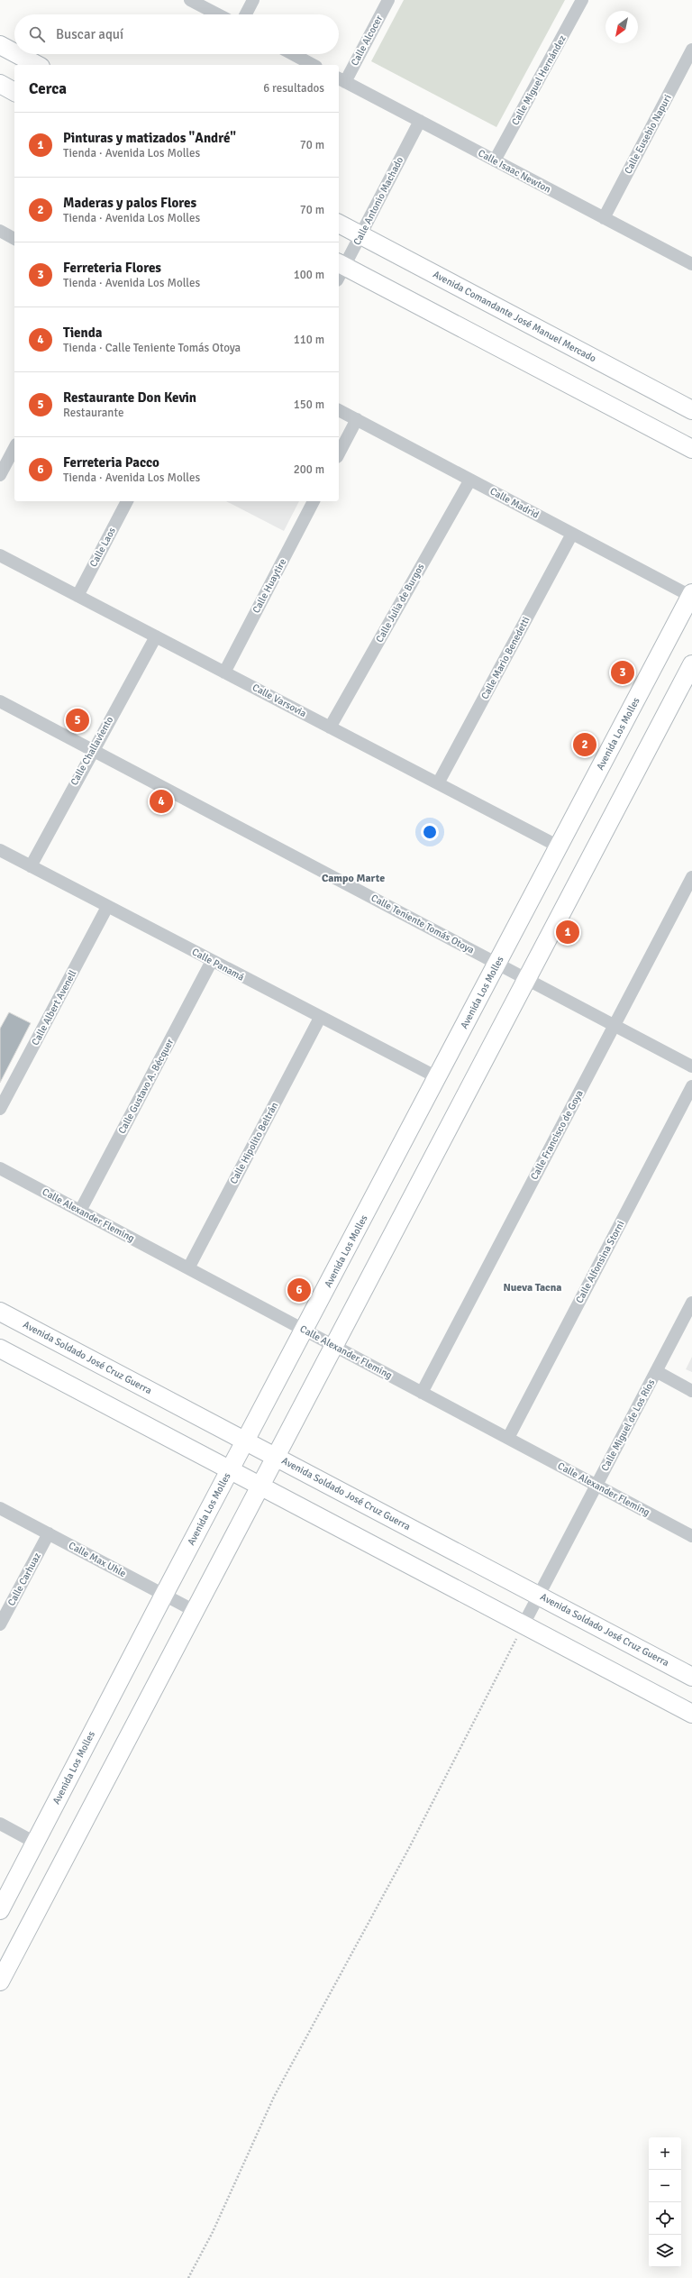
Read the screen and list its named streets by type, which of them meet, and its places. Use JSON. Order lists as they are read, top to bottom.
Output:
{
  "streets": {
    "street": [
      "Calle Alcocer",
      "Calle Miguel Hernández",
      "Calle Eusebio Napuri",
      "Calle Isaac Newton",
      "Calle Antonio Machado",
      "Avenida Comandante José Manuel Mercado",
      "Calle Madrid",
      "Calle Laos",
      "Calle Huaytire",
      "Calle Julia de Burgos",
      "Calle Mario Benedetti",
      "Calle Varsovia",
      "Avenida Los Molles",
      "Calle Challaviento",
      "Calle Teniente Tomás Otoya",
      "Calle Panamá",
      "Calle Albert Avenell",
      "Calle Gustavo A. Bécquer",
      "Calle Francisco de Goya",
      "Calle Hipolito Beltrán",
      "Calle Alexander Fleming",
      "Calle Alfonsina Storni",
      "Avenida Soldado José Cruz Guerra",
      "Calle Miguel de Los Ríos",
      "Calle Max Uhle",
      "Calle Carhuaz"
    ]
  },
  "crossings": [
    ["Calle Alcocer", "Calle Isaac Newton"],
    ["Calle Miguel Hernández", "Calle Isaac Newton"],
    ["Calle Eusebio Napuri", "Calle Isaac Newton"],
    ["Calle Isaac Newton", "Calle Antonio Machado"],
    ["Calle Antonio Machado", "Avenida Comandante José Manuel Mercado"],
    ["Calle Madrid", "Calle Julia de Burgos"],
    ["Calle Madrid", "Calle Mario Benedetti"],
    ["Calle Madrid", "Avenida Los Molles"],
    ["Calle Laos", "Calle Varsovia"],
    ["Calle Huaytire", "Calle Varsovia"],
    ["Calle Julia de Burgos", "Calle Varsovia"],
    ["Calle Mario Benedetti", "Calle Varsovia"],
    ["Calle Varsovia", "Avenida Los Molles"],
    ["Calle Varsovia", "Calle Challaviento"],
    ["Avenida Los Molles", "Calle Teniente Tomás Otoya"],
    ["Avenida Los Molles", "Calle Panamá"],
    ["Avenida Los Molles", "Calle Alexander Fleming"],
    ["Avenida Los Molles", "Avenida Soldado José Cruz Guerra"],
    ["Avenida Los Molles", "Calle Max Uhle"],
    ["Calle Challaviento", "Calle Teniente Tomás Otoya"],
    ["Calle Challaviento", "Calle Panamá"],
    ["Calle Teniente Tomás Otoya", "Calle Francisco de Goya"],
    ["Calle Panamá", "Calle Albert Avenell"],
    ["Calle Panamá", "Calle Gustavo A. Bécquer"],
    ["Calle Panamá", "Calle Hipolito Beltrán"],
    ["Calle Gustavo A. Bécquer", "Calle Alexander Fleming"],
    ["Calle Francisco de Goya", "Calle Alexander Fleming"],
    ["Calle Hipolito Beltrán", "Calle Alexander Fleming"],
    ["Calle Alexander Fleming", "Calle Alfonsina Storni"],
    ["Calle Alexander Fleming", "Calle Miguel de Los Ríos"],
    ["Avenida Soldado José Cruz Guerra", "Calle Miguel de Los Ríos"],
    ["Calle Max Uhle", "Calle Carhuaz"]
  ],
  "districts": ["Campo Marte", "Nueva Tacna"],
  "north": "bottom left",
  "page": {
    "search": "Buscar aquí",
    "heading": ["Cerca", "6 resultados"],
    "list": [
      {
        "mark": "1",
        "name": "Pinturas y matizados \"André\"",
        "note": "Tienda · Avenida Los Molles",
        "value": "70 m"
      },
      {
        "mark": "2",
        "name": "Maderas y palos Flores",
        "note": "Tienda · Avenida Los Molles",
        "value": "70 m"
      },
      {
        "mark": "3",
        "name": "Ferreteria Flores",
        "note": "Tienda · Avenida Los Molles",
        "value": "100 m"
      },
      {
        "mark": "4",
        "name": "Tienda",
        "note": "Tienda · Calle Teniente Tomás Otoya",
        "value": "110 m"
      },
      {
        "mark": "5",
        "name": "Restaurante Don Kevin",
        "note": "Restaurante",
        "value": "150 m"
      },
      {
        "mark": "6",
        "name": "Ferreteria Pacco",
        "note": "Tienda · Avenida Los Molles",
        "value": "200 m"
      }
    ],
    "pins": [
      "3",
      "5",
      "2",
      "4",
      "1",
      "6"
    ],
    "map_buttons": ["+", "−"]
  }
}
